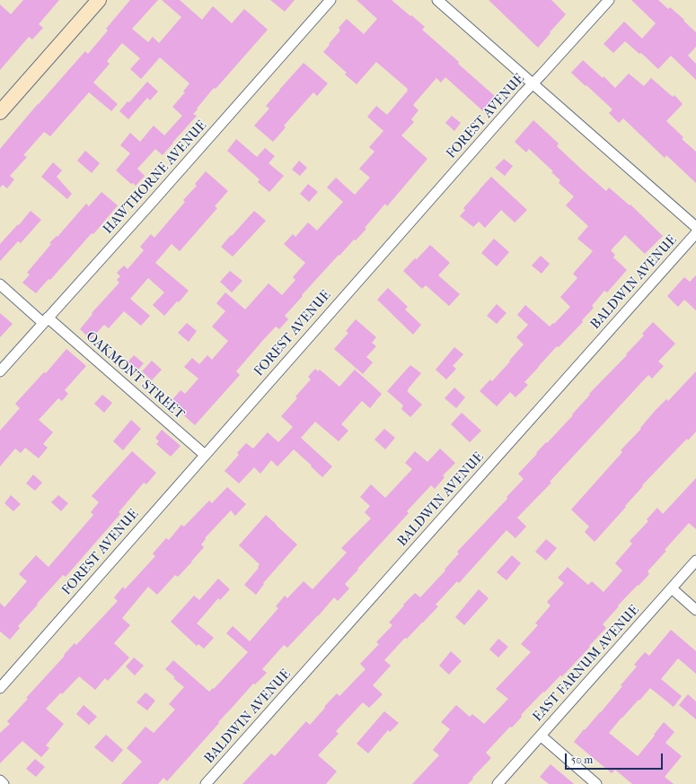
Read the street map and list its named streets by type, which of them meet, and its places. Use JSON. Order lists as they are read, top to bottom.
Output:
{
  "streets": {
    "street": [
      "FOREST AVENUE",
      "HAWTHORNE AVENUE",
      "BALDWIN AVENUE",
      "OAKMONT STREET",
      "EAST FARNUM AVENUE"
    ]
  },
  "crossings": [
    ["FOREST AVENUE", "OAKMONT STREET"],
    ["HAWTHORNE AVENUE", "OAKMONT STREET"]
  ],
  "scale_bar": "50 m"
}
